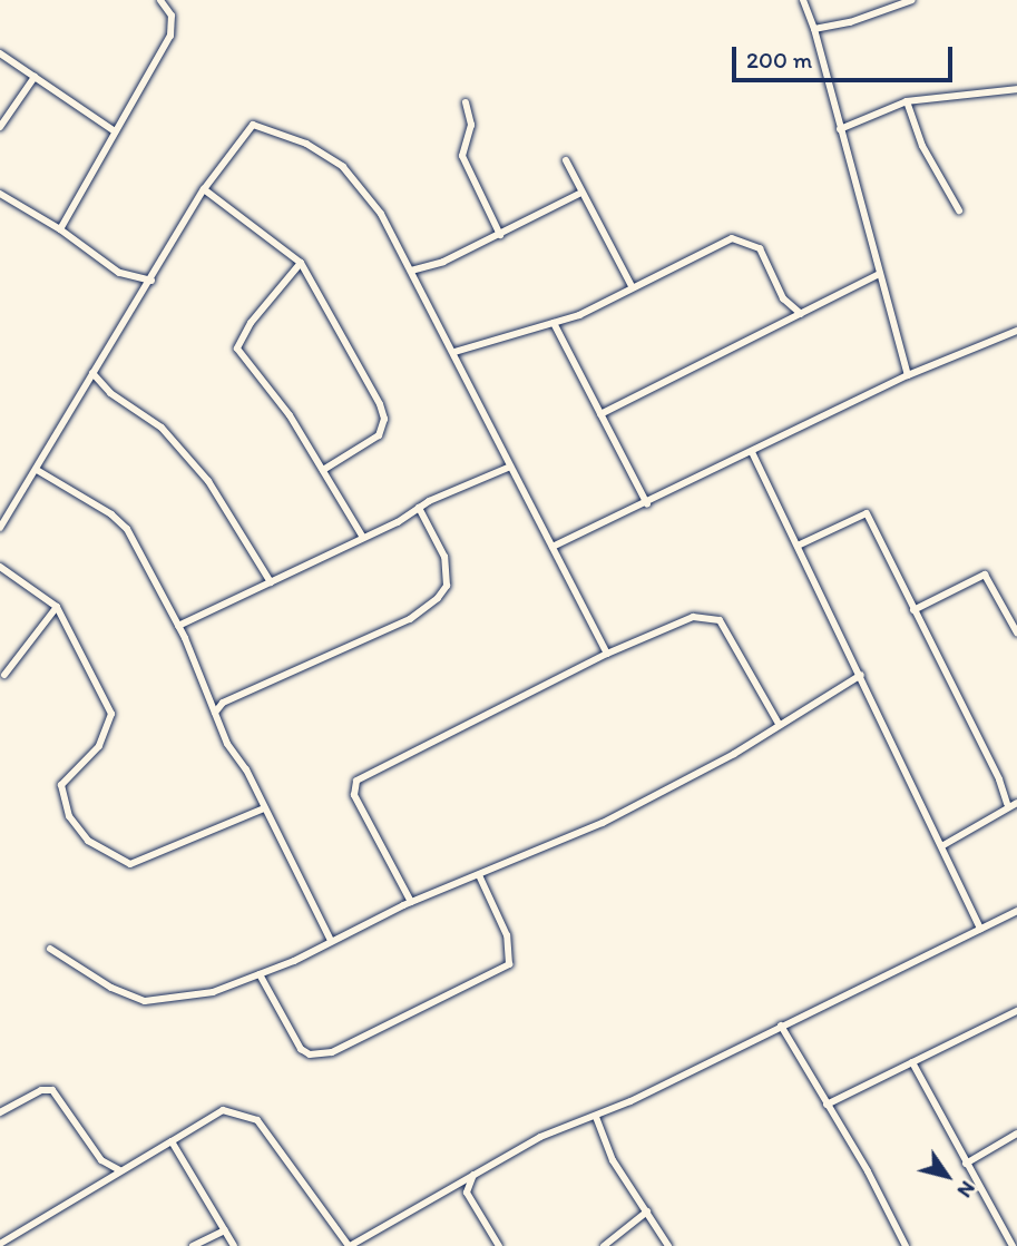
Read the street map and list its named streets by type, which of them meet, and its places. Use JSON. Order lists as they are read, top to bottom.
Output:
{
  "scale_bar": "200 m",
  "north": "bottom right"
}
